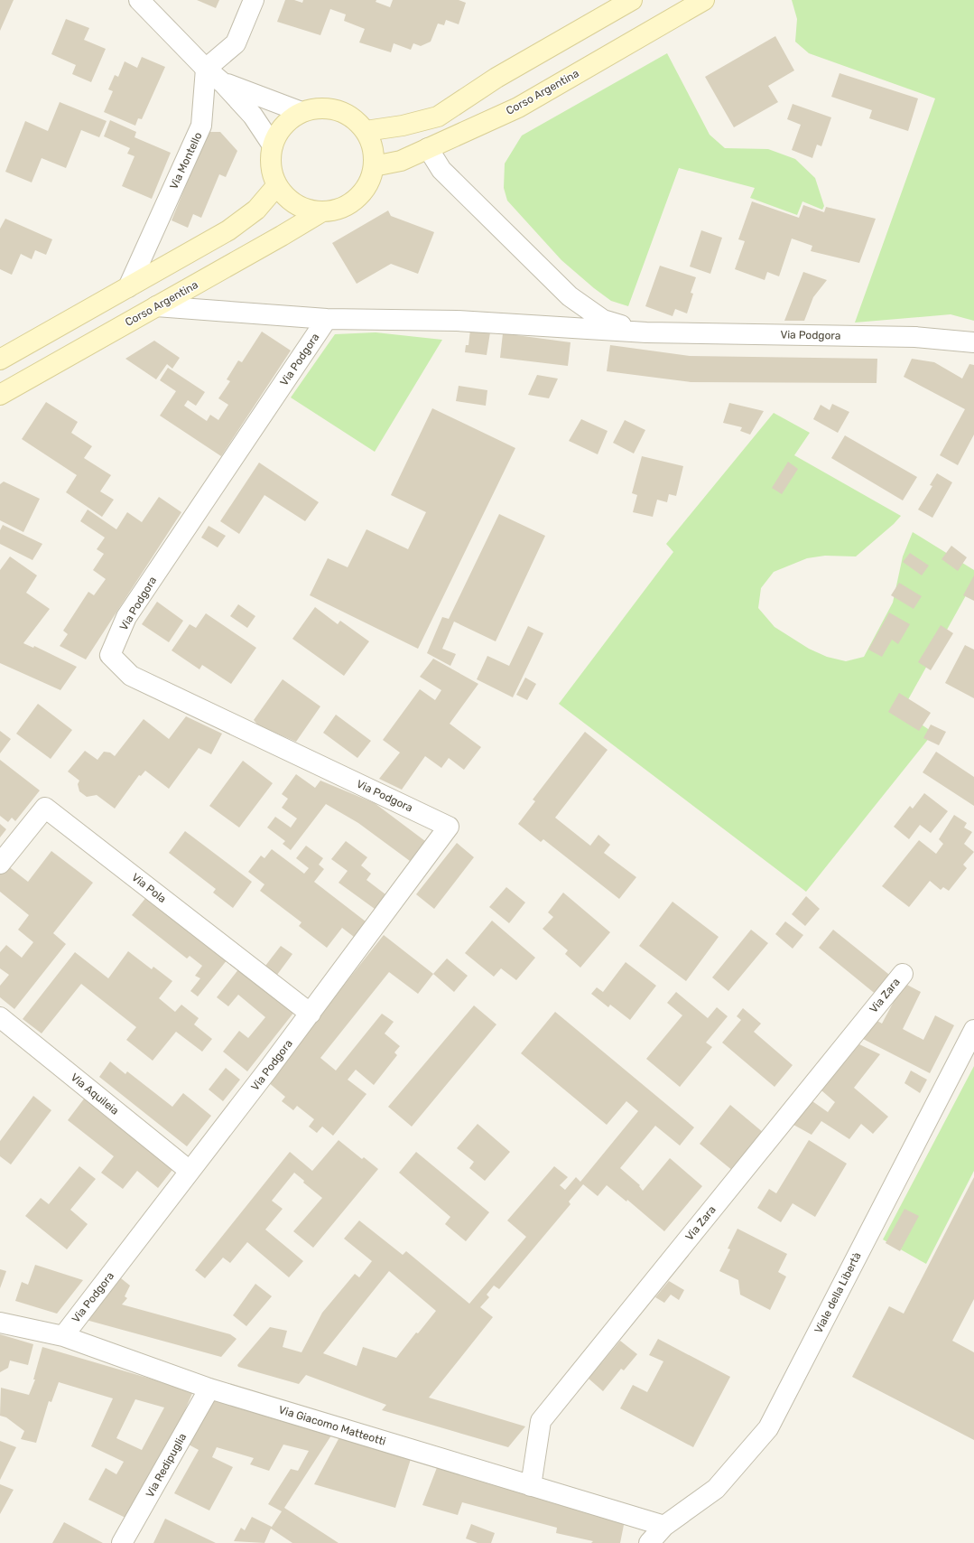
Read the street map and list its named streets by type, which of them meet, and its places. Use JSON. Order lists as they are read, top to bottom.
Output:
{
  "streets": {
    "main road": ["Corso Argentina"],
    "street": [
      "Via Montello",
      "Via Podgora",
      "Via Pola",
      "Via Zara",
      "Via Aquileia",
      "Viale della Libertà",
      "Via Giacomo Matteotti",
      "Via Redipuglia"
    ]
  },
  "crossings": [
    ["Corso Argentina", "Via Podgora"],
    ["Via Podgora", "Via Pola"],
    ["Via Podgora", "Via Aquileia"],
    ["Via Podgora", "Via Giacomo Matteotti"],
    ["Via Zara", "Via Giacomo Matteotti"],
    ["Viale della Libertà", "Via Giacomo Matteotti"],
    ["Via Giacomo Matteotti", "Via Redipuglia"]
  ]
}
